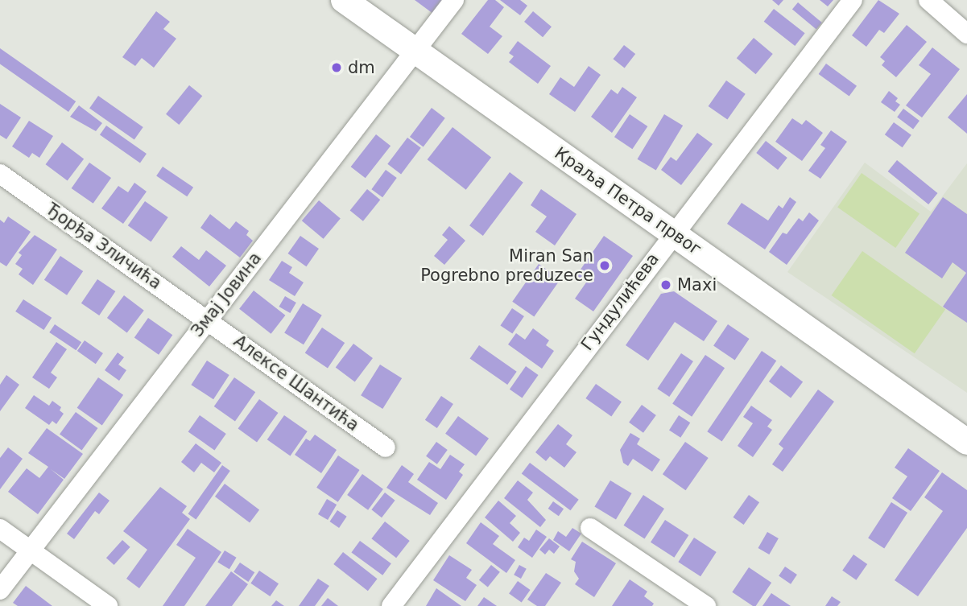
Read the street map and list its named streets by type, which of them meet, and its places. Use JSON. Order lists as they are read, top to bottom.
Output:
{
  "streets": {
    "main road": ["Краља Петра првог"],
    "street": [
      "Ђорђа Зличића",
      "Змај Јовина",
      "Гундулићева",
      "Алексе Шантића"
    ]
  },
  "crossings": [
    ["Краља Петра првог", "Змај Јовина"],
    ["Краља Петра првог", "Гундулићева"],
    ["Ђорђа Зличића", "Змај Јовина"],
    ["Ђорђа Зличића", "Алексе Шантића"],
    ["Змај Јовина", "Алексе Шантића"]
  ],
  "places": ["dm", "Miran San Pogrebno preduzece", "Maxi"]
}
